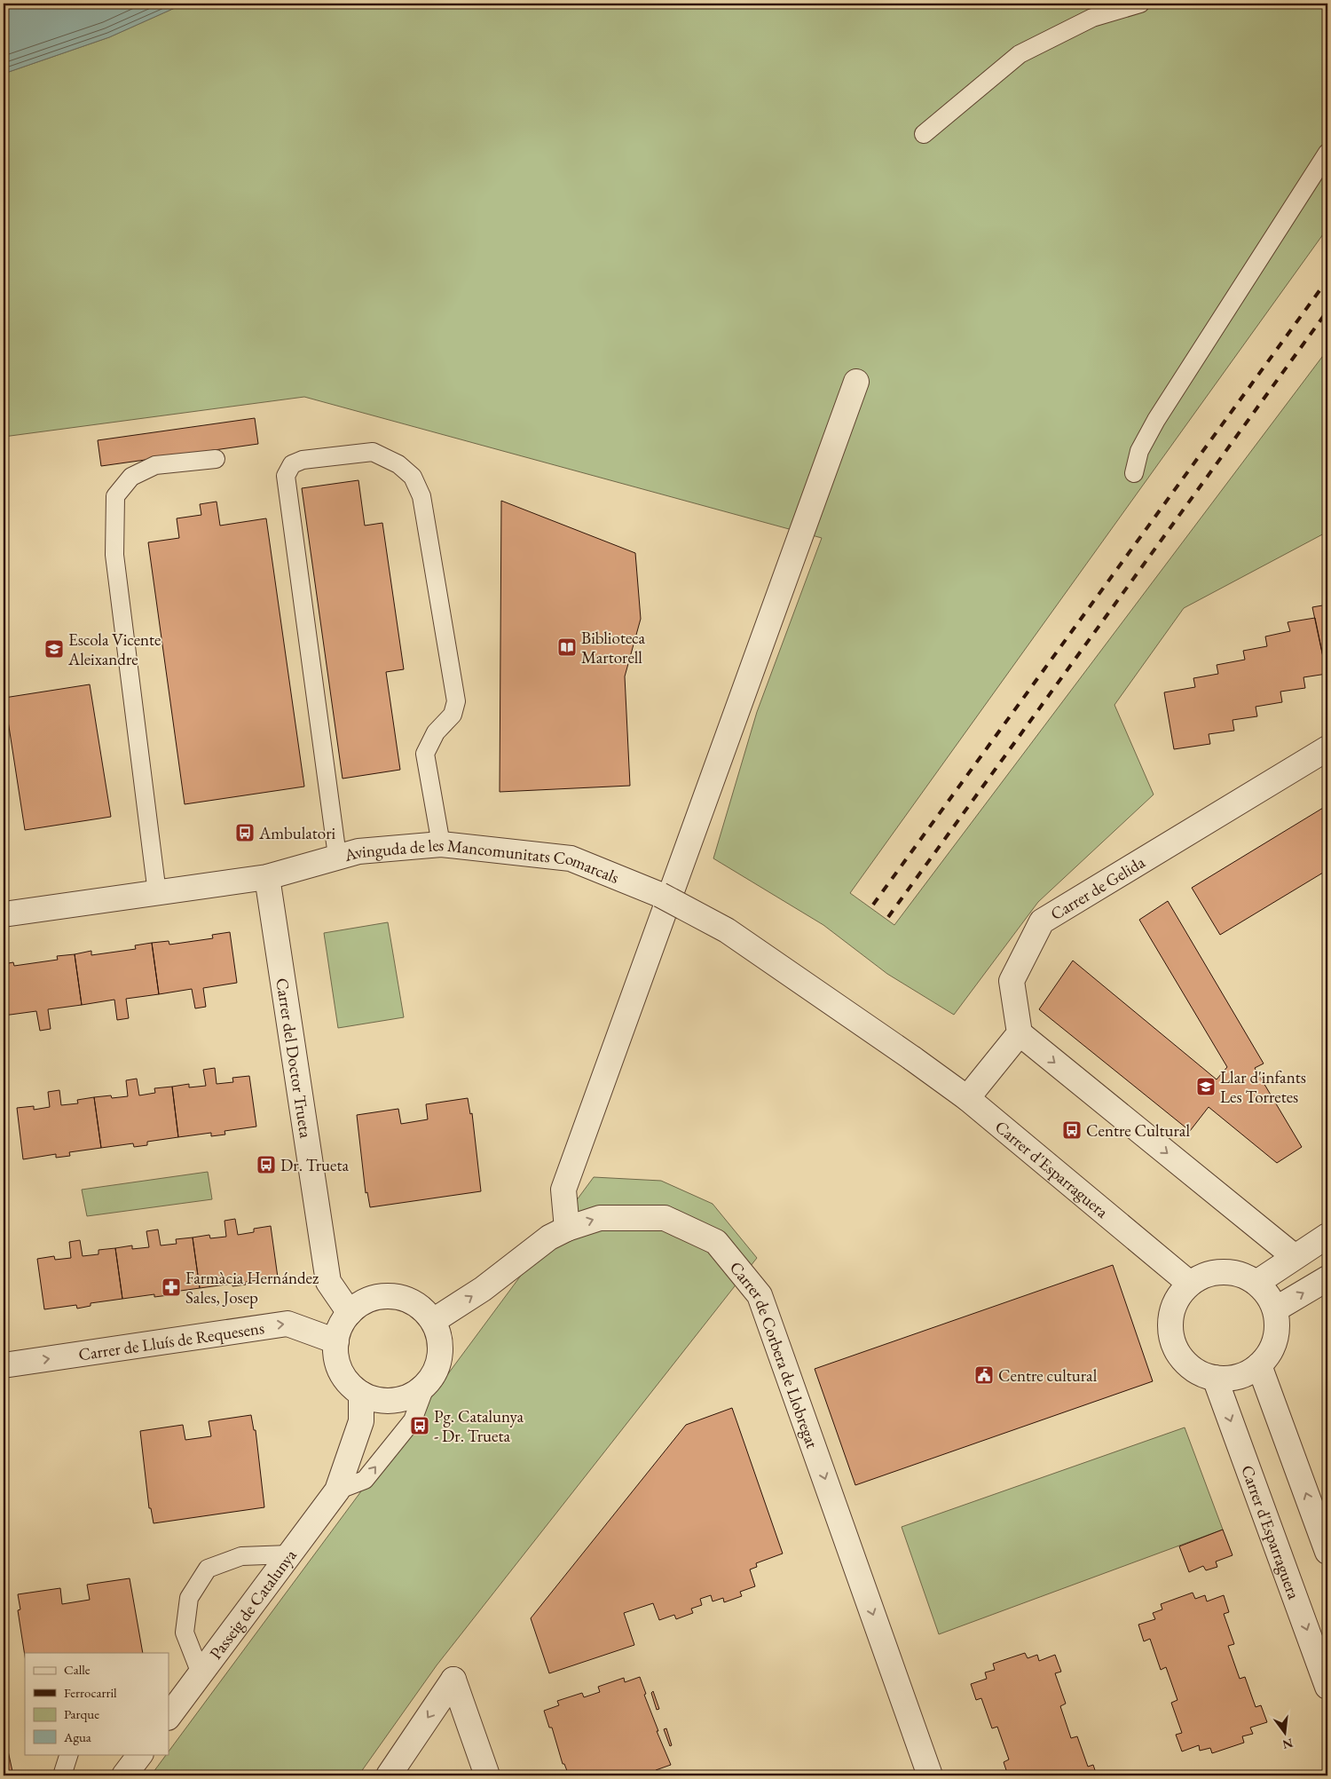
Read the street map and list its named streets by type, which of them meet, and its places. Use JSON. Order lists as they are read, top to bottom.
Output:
{
  "streets": {
    "street": [
      "Avinguda de les Mancomunitats Comarcals",
      "Carrer de Gelida",
      "Carrer del Doctor Trueta",
      "Carrer d'Esparraguera",
      "Carrer de Lluís de Requesens",
      "Carrer de Corbera de Llobregat",
      "Passeig de Catalunya"
    ]
  },
  "crossings": [
    ["Avinguda de les Mancomunitats Comarcals", "Carrer del Doctor Trueta"],
    ["Avinguda de les Mancomunitats Comarcals", "Carrer d'Esparraguera"],
    ["Carrer del Doctor Trueta", "Carrer de Lluís de Requesens"],
    ["Carrer del Doctor Trueta", "Carrer de Corbera de Llobregat"],
    ["Carrer del Doctor Trueta", "Passeig de Catalunya"],
    ["Carrer de Lluís de Requesens", "Carrer de Corbera de Llobregat"],
    ["Carrer de Lluís de Requesens", "Passeig de Catalunya"],
    ["Carrer de Corbera de Llobregat", "Passeig de Catalunya"]
  ],
  "one_way": ["Carrer de Lluís de Requesens"],
  "places": {
    "library": ["Biblioteca Martorell"],
    "school or university": ["Escola Vicente Aleixandre", "Llar d'infants Les Torretes"],
    "bus stop": [
      "Ambulatori",
      "Centre Cultural",
      "Dr. Trueta",
      "Pg. Catalunya - Dr. Trueta"
    ],
    "pharmacy": ["Farmàcia Hernández Sales, Josep"],
    "public building": ["Centre cultural"]
  },
  "legend": [
    "Calle",
    "Ferrocarril",
    "Parque",
    "Agua"
  ],
  "north": "bottom"
}
